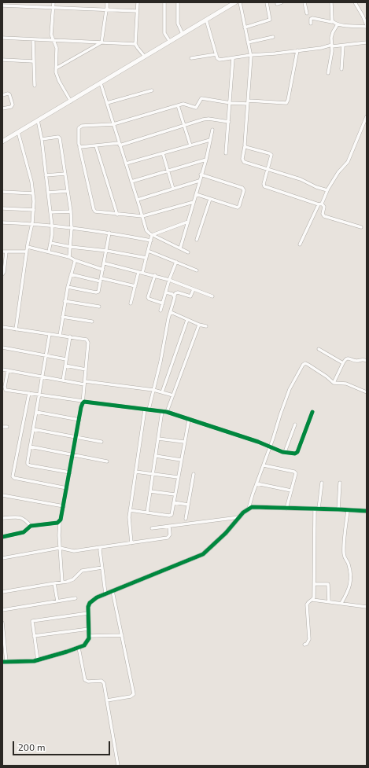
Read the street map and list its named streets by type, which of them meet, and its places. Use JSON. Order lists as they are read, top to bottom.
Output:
{
  "scale_bar": "200 m"
}
